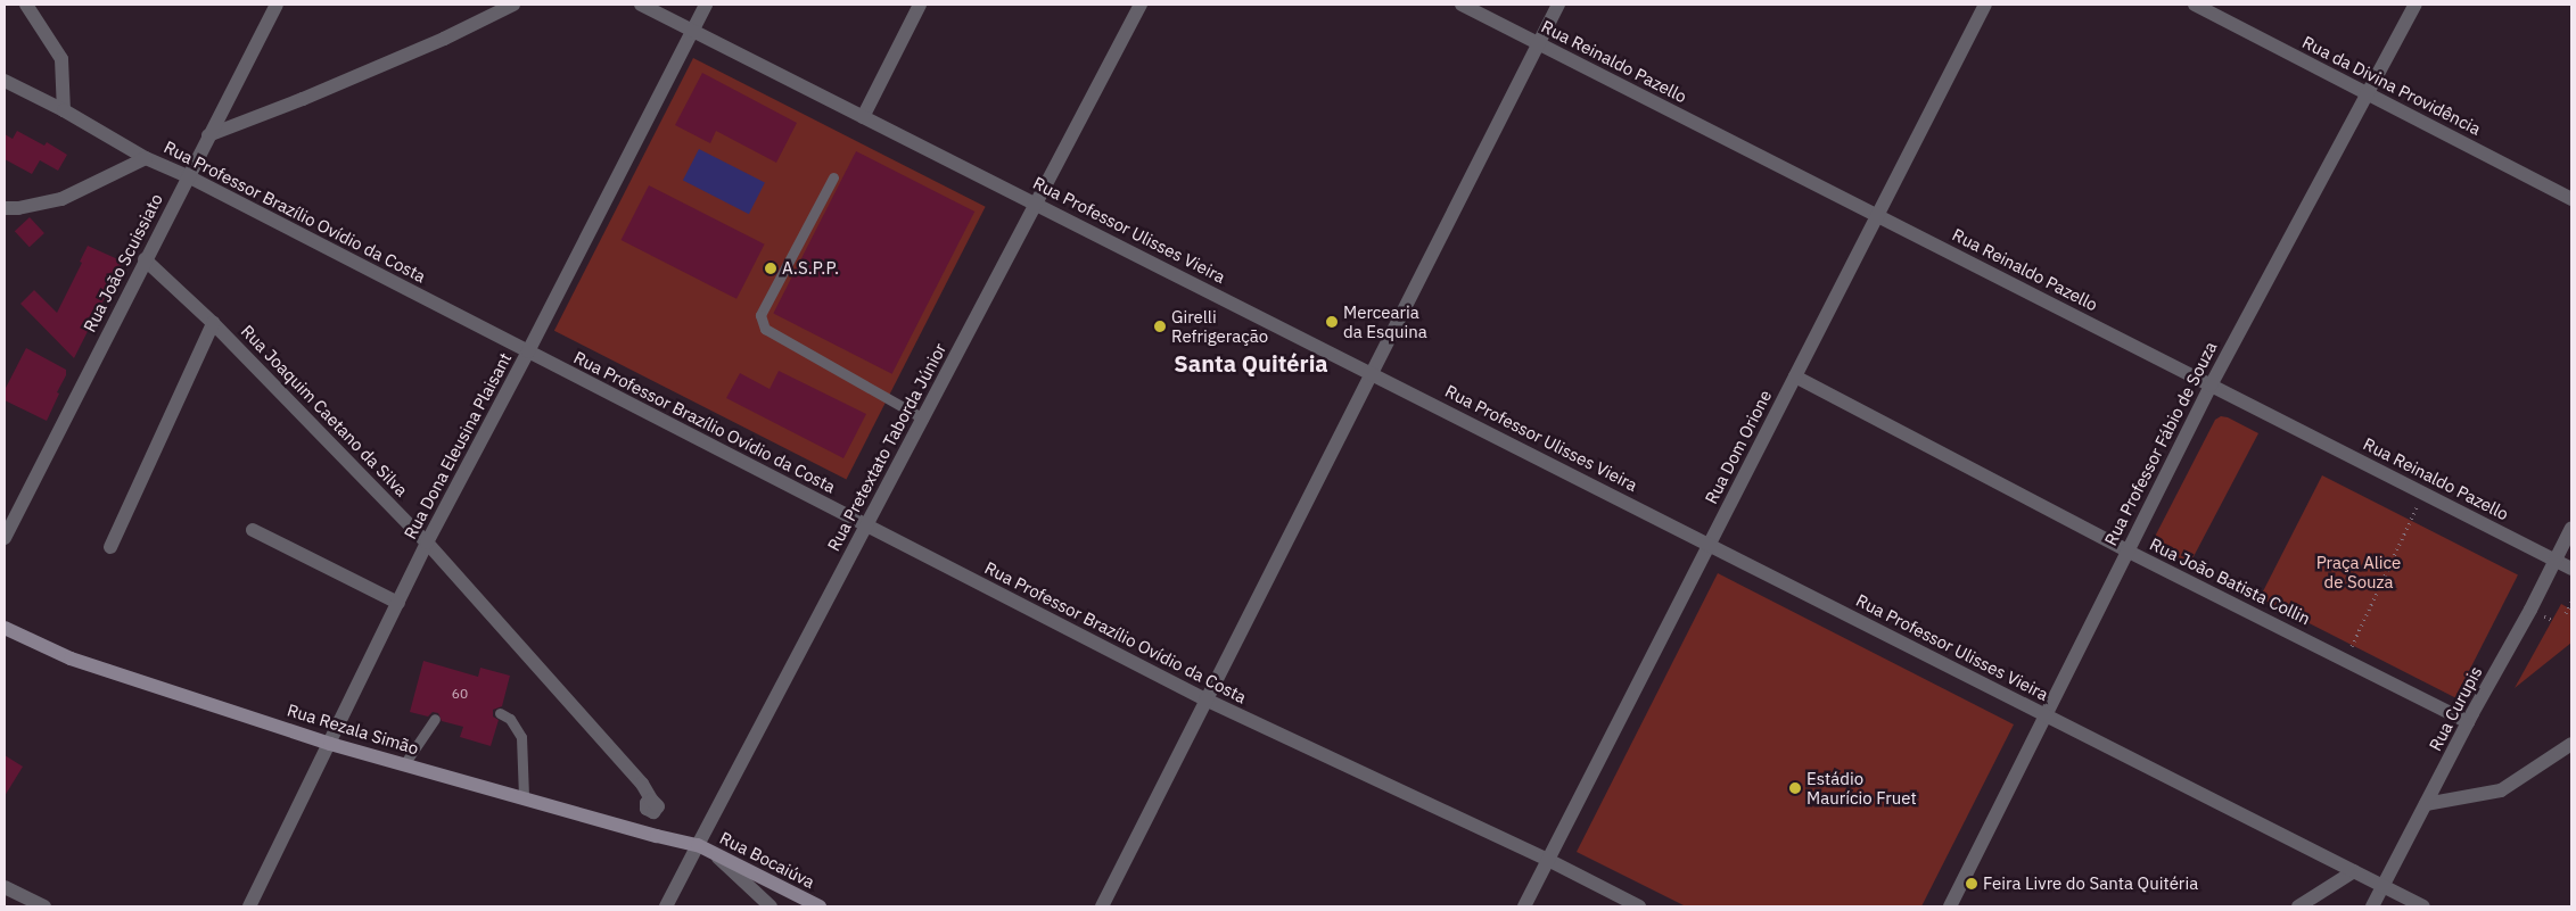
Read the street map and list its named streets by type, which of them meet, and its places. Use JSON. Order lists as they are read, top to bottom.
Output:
{
  "streets": {
    "main road": ["Rua Rezala Simão", "Rua Bocaiúva"],
    "street": [
      "Rua Reinaldo Pazello",
      "Rua da Divina Providência",
      "Rua Professor Brazílio Ovídio da Costa",
      "Rua Professor Ulisses Vieira",
      "Rua João Scuissiato",
      "Rua Joaquim Caetano da Silva",
      "Rua Professor Fábio de Souza",
      "Rua Dona Eleusina Plaisant",
      "Rua Pretextato Taborda Júnior",
      "Rua Dom Orione",
      "Rua João Batista Collin",
      "Rua Curupis"
    ]
  },
  "crossings": [
    ["Rua Reinaldo Pazello", "Rua Professor Fábio de Souza"],
    ["Rua Reinaldo Pazello", "Rua Dom Orione"],
    ["Rua Reinaldo Pazello", "Rua Curupis"],
    ["Rua da Divina Providência", "Rua Professor Fábio de Souza"],
    ["Rua Professor Brazílio Ovídio da Costa", "Rua João Scuissiato"],
    ["Rua Professor Brazílio Ovídio da Costa", "Rua Dona Eleusina Plaisant"],
    ["Rua Professor Brazílio Ovídio da Costa", "Rua Pretextato Taborda Júnior"],
    ["Rua Professor Brazílio Ovídio da Costa", "Rua Dom Orione"],
    ["Rua Professor Ulisses Vieira", "Rua Professor Fábio de Souza"],
    ["Rua Professor Ulisses Vieira", "Rua Dona Eleusina Plaisant"],
    ["Rua Professor Ulisses Vieira", "Rua Pretextato Taborda Júnior"],
    ["Rua Professor Ulisses Vieira", "Rua Dom Orione"],
    ["Rua Professor Ulisses Vieira", "Rua Curupis"],
    ["Rua João Scuissiato", "Rua Joaquim Caetano da Silva"],
    ["Rua Joaquim Caetano da Silva", "Rua Dona Eleusina Plaisant"],
    ["Rua Professor Fábio de Souza", "Rua João Batista Collin"],
    ["Rua Dona Eleusina Plaisant", "Rua Rezala Simão"],
    ["Rua Pretextato Taborda Júnior", "Rua Rezala Simão"],
    ["Rua Pretextato Taborda Júnior", "Rua Bocaiúva"],
    ["Rua Dom Orione", "Rua João Batista Collin"],
    ["Rua João Batista Collin", "Rua Curupis"],
    ["Rua Rezala Simão", "Rua Bocaiúva"]
  ],
  "districts": ["Santa Quitéria"],
  "parks": ["Praça Alice de Souza"],
  "places": [
    "A.S.P.P.",
    "Mercearia da Esquina",
    "Girelli Refrigeração",
    "Estádio Maurício Fruet",
    "Feira Livre do Santa Quitéria"
  ],
  "house_numbers": ["60"]
}
